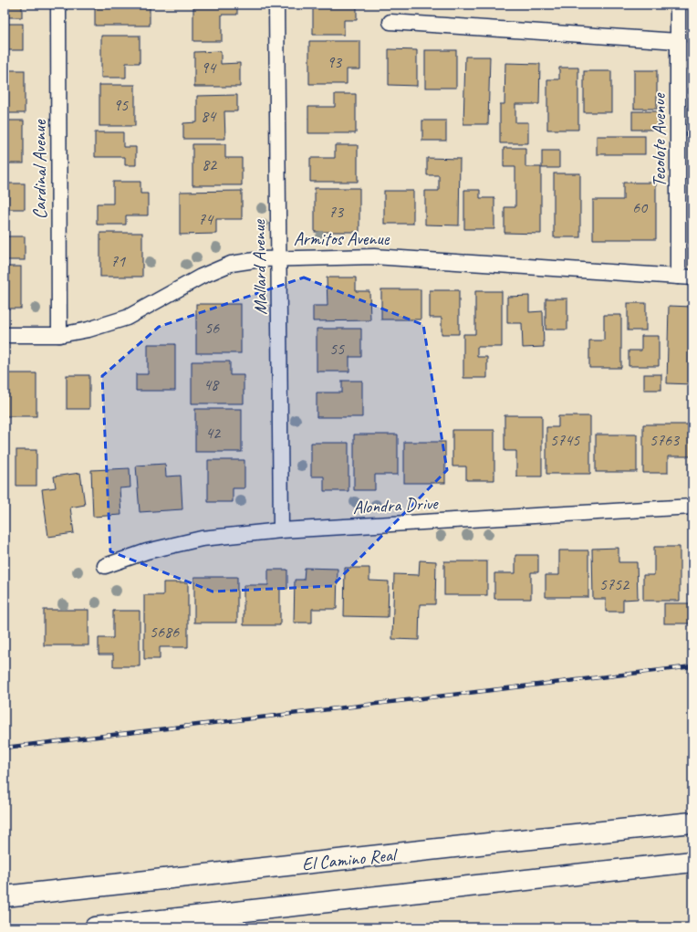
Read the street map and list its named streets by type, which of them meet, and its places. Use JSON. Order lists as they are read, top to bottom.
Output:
{
  "streets": {
    "highway": ["El Camino Real"],
    "street": [
      "Tecolote Avenue",
      "Cardinal Avenue",
      "Armitos Avenue",
      "Mallard Avenue",
      "Alondra Drive"
    ]
  },
  "crossings": [
    ["Tecolote Avenue", "Armitos Avenue"],
    ["Cardinal Avenue", "Armitos Avenue"],
    ["Armitos Avenue", "Mallard Avenue"],
    ["Mallard Avenue", "Alondra Drive"]
  ],
  "house_numbers": [
    "93",
    "94",
    "95",
    "84",
    "82",
    "60",
    "73",
    "74",
    "71",
    "56",
    "55",
    "48",
    "42",
    "5745",
    "5763",
    "5752",
    "5686"
  ]
}
